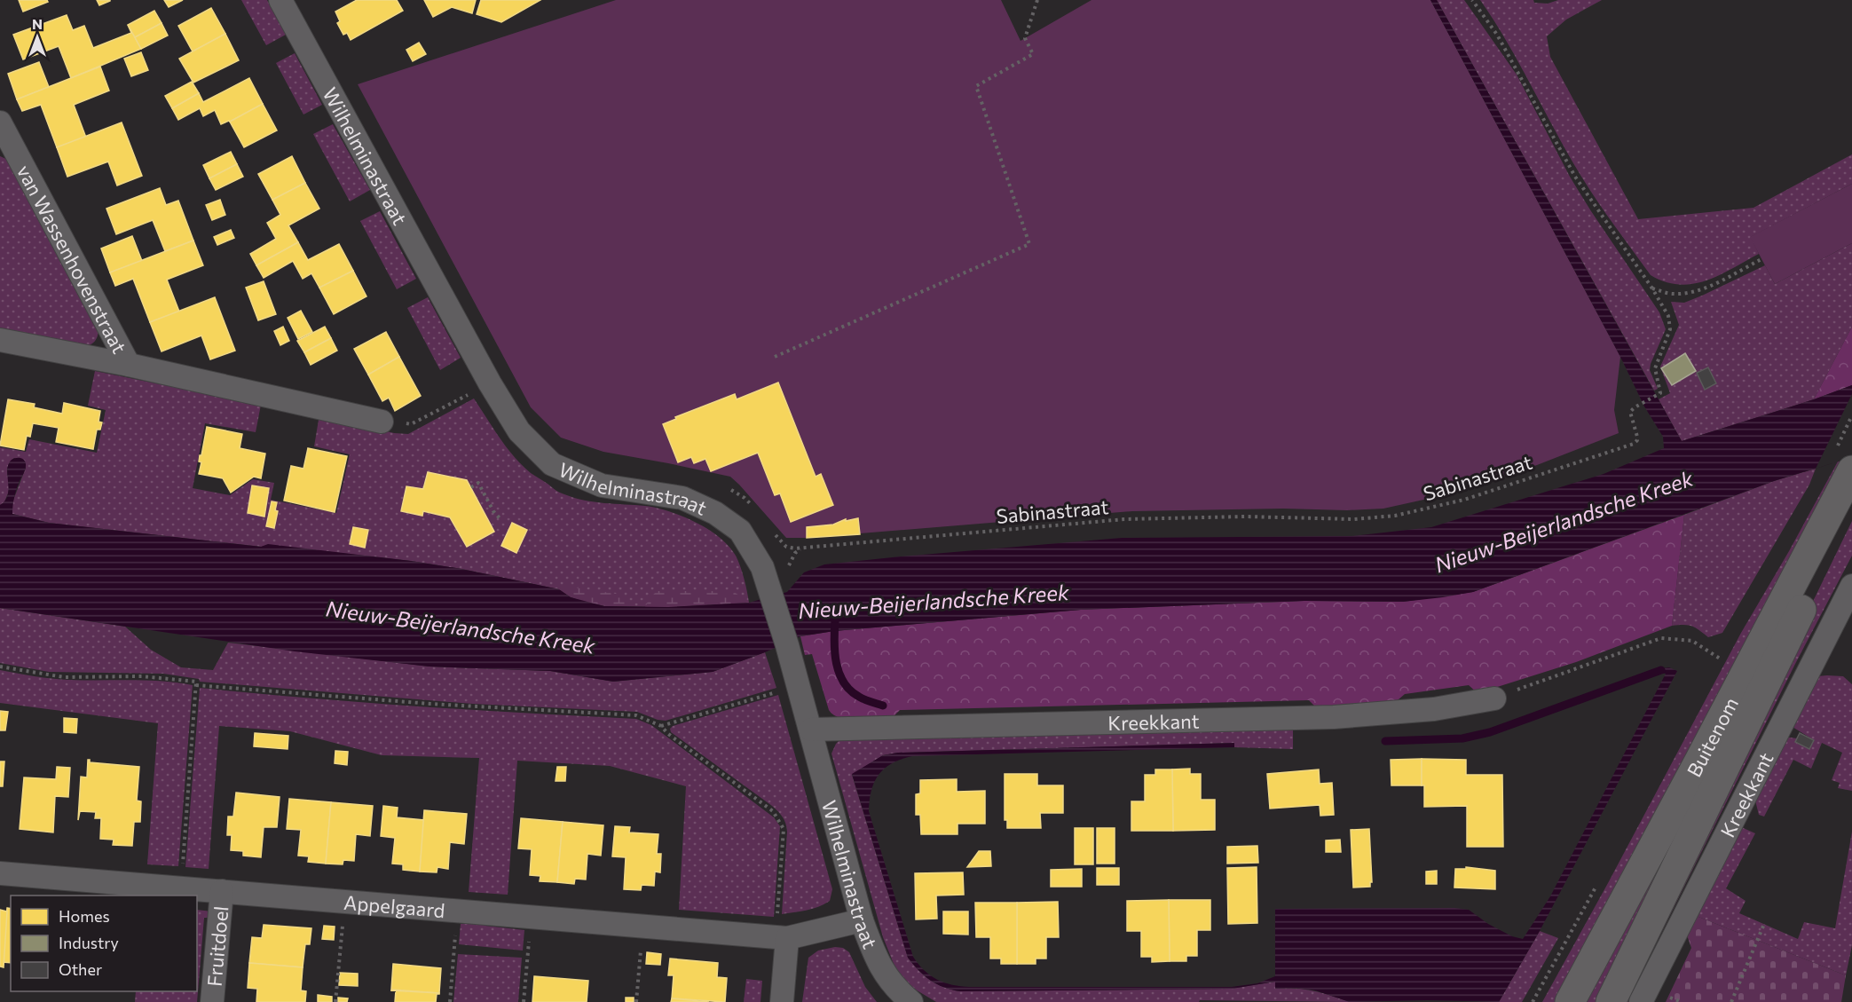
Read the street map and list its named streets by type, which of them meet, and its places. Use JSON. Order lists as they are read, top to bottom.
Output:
{
  "streets": {
    "main road": ["Buitenom"],
    "street": [
      "Wilhelminastraat",
      "van Wassenhovenstraat",
      "Kreekkant",
      "Appelgaard",
      "Fruitdoel"
    ],
    "path": ["Sabinastraat"]
  },
  "crossings": [
    ["Wilhelminastraat", "Kreekkant"],
    ["Wilhelminastraat", "Appelgaard"],
    ["Appelgaard", "Fruitdoel"]
  ],
  "water": ["Nieuw-Beijerlandsche Kreek"],
  "legend": ["Homes", "Industry", "Other"],
  "north": "top"
}
